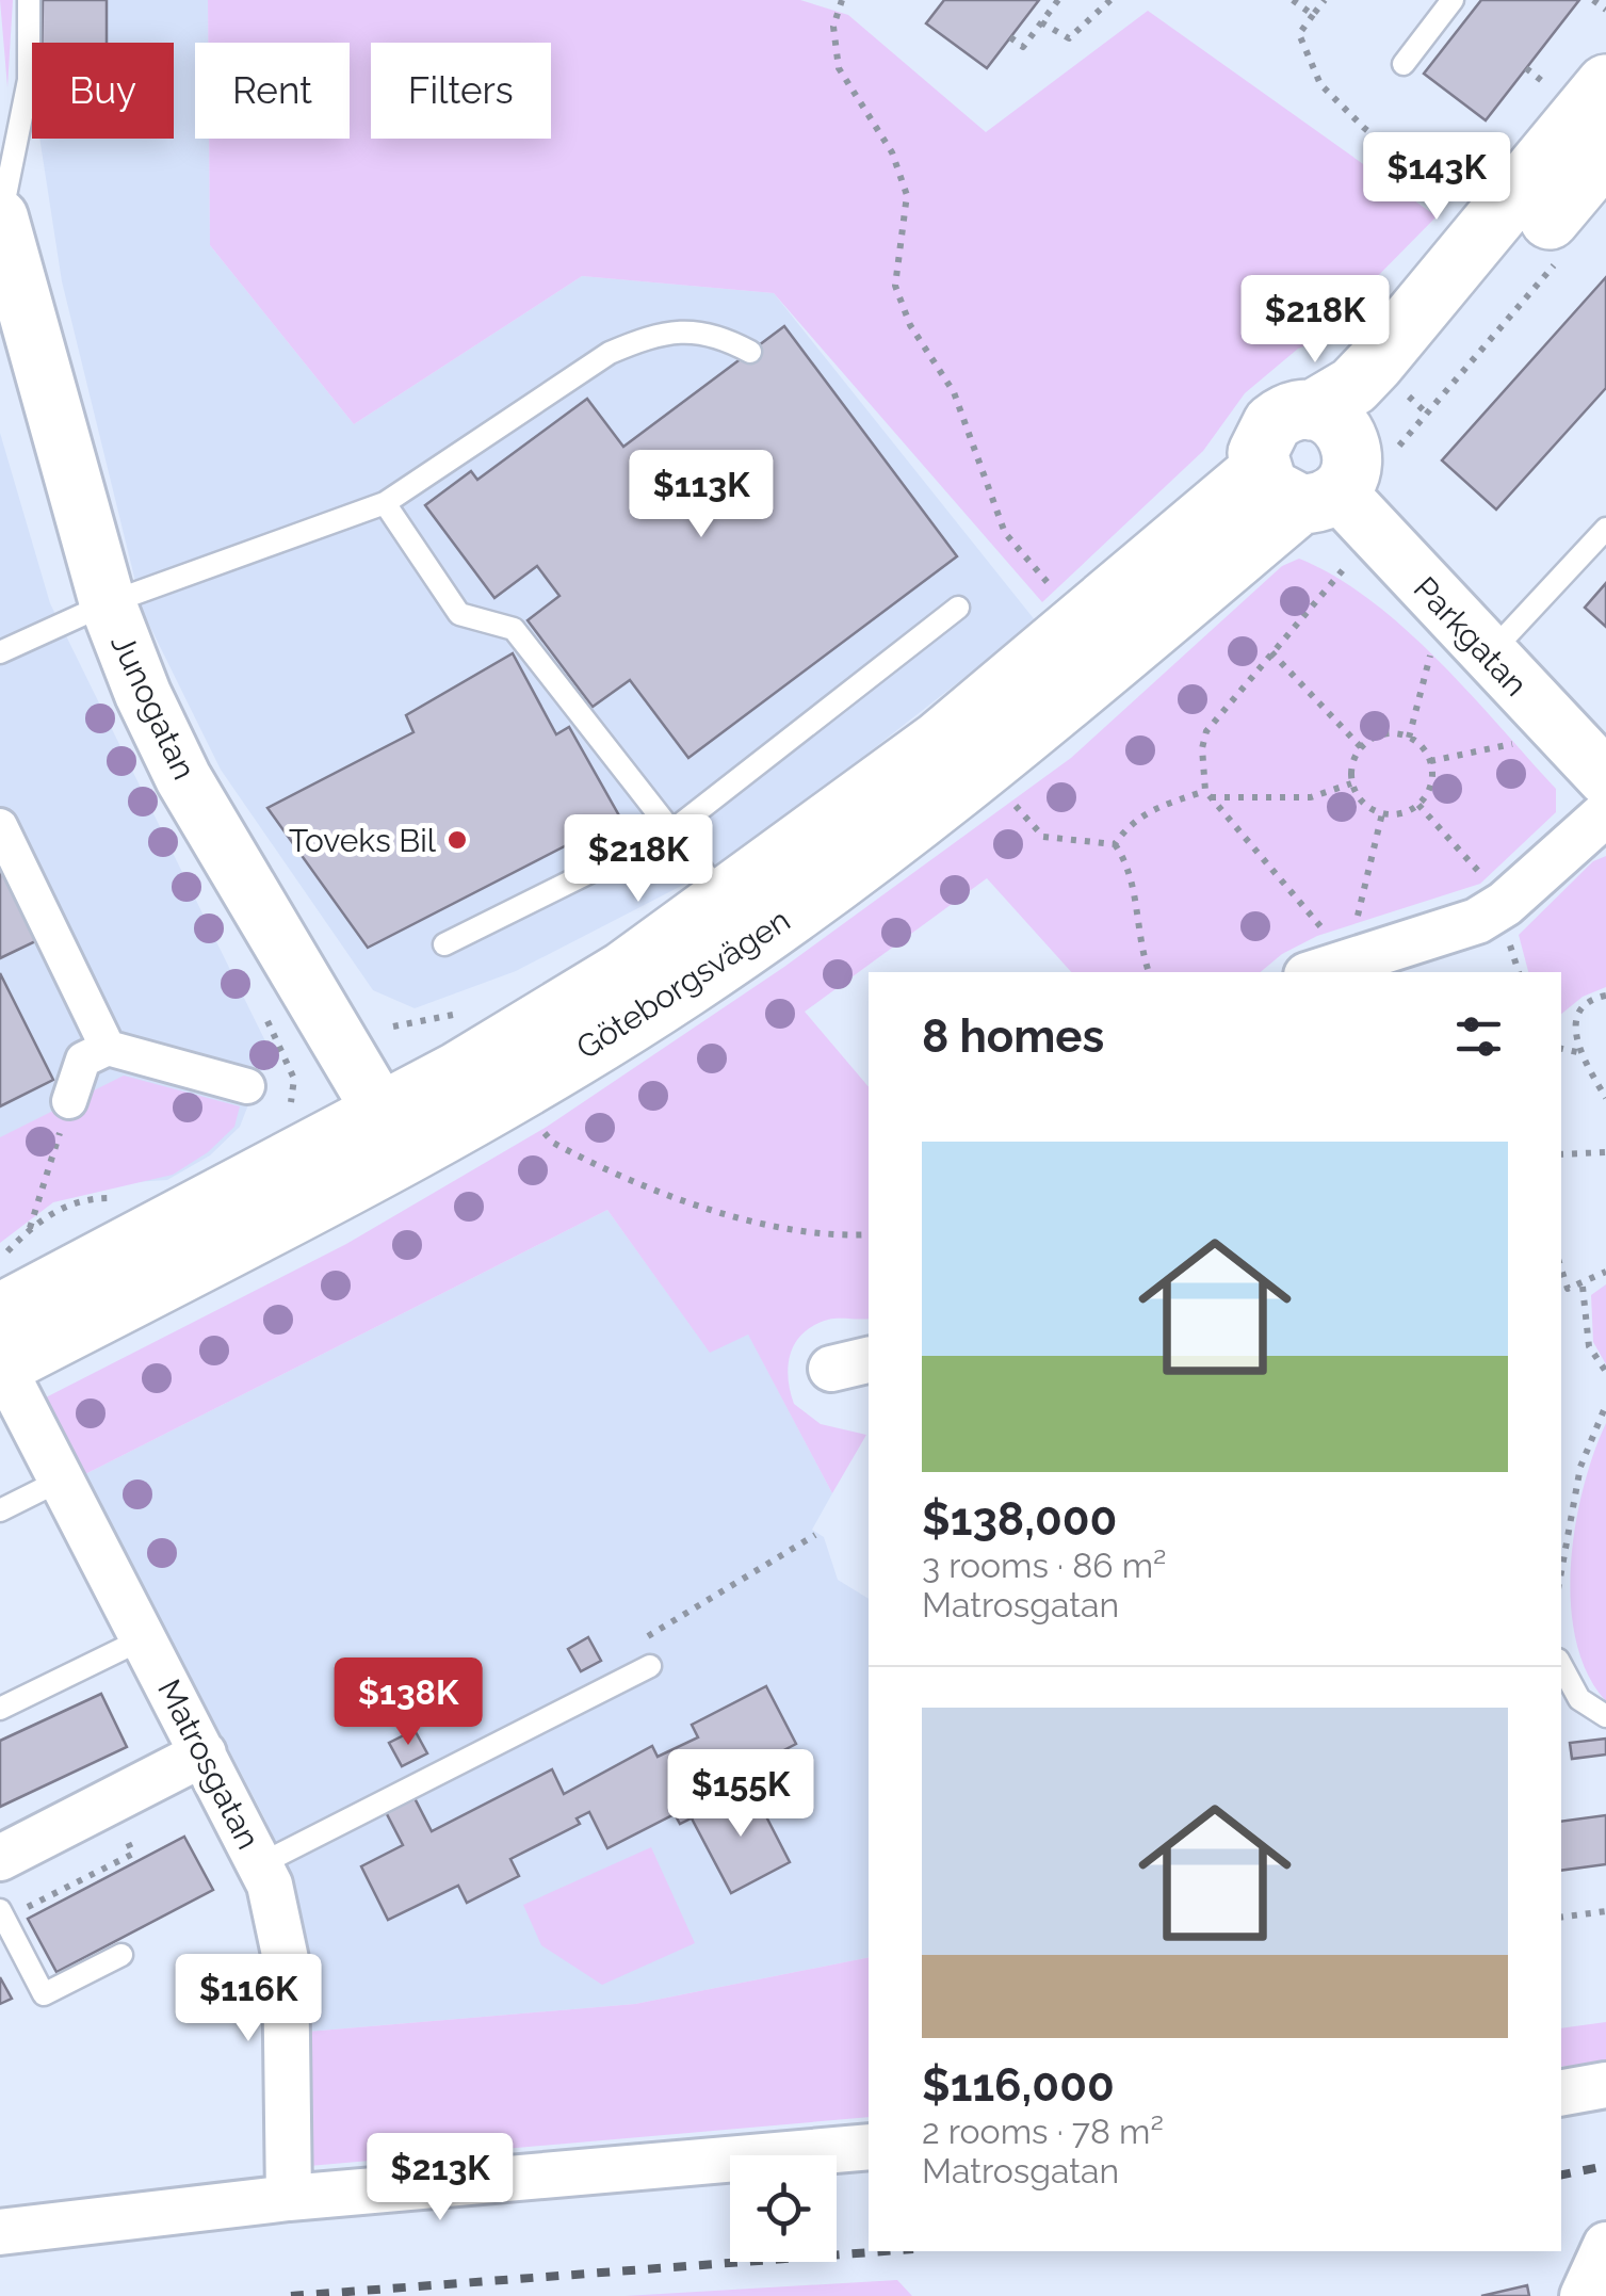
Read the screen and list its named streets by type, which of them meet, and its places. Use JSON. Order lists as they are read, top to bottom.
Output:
{
  "streets": {
    "main road": ["Göteborgsvägen"],
    "street": ["Parkgatan", "Junogatan", "Matrosgatan"]
  },
  "crossings": [
    ["Parkgatan", "Göteborgsvägen"],
    ["Junogatan", "Göteborgsvägen"],
    ["Göteborgsvägen", "Matrosgatan"]
  ],
  "places": ["Toveks Bil"],
  "page": {
    "chip": ["Buy", "Rent", "Filters"],
    "price": [
      "$143K",
      "$218K",
      "$113K",
      "$218K",
      "$138K",
      "$155K",
      "$116K",
      "$213K"
    ],
    "heading": "8 homes",
    "list": [
      {
        "name": "$138,000",
        "note": "3 rooms · 86 m² · Matrosgatan"
      },
      {
        "name": "$116,000",
        "note": "2 rooms · 78 m² · Matrosgatan"
      }
    ]
  }
}
